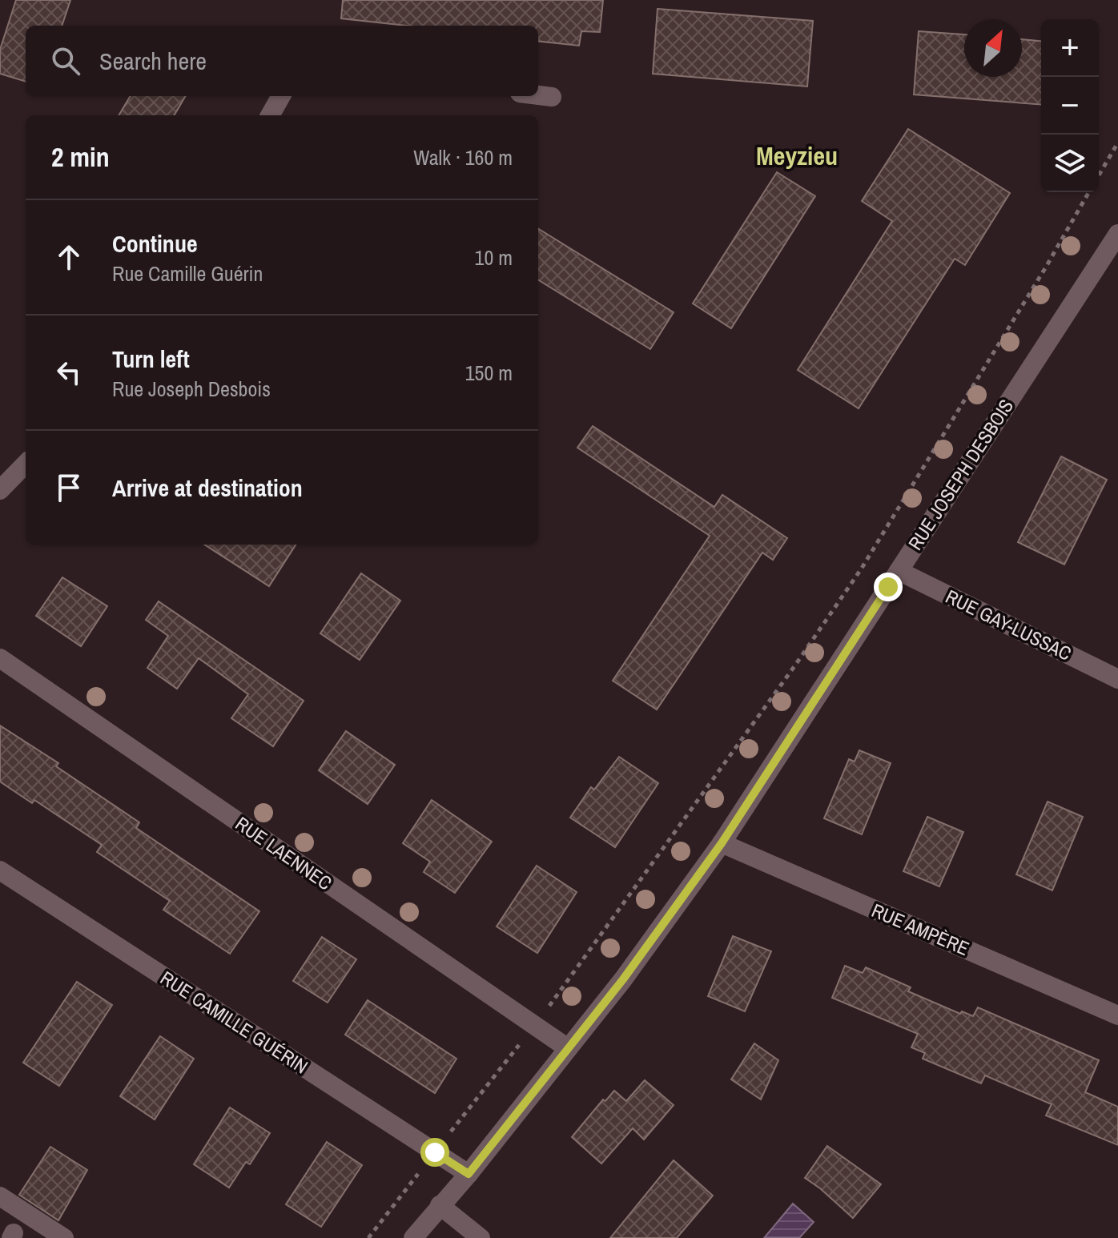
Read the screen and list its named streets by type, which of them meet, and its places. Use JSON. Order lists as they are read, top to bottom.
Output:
{
  "streets": {
    "street": [
      "RUE JOSEPH DESBOIS",
      "RUE GAY-LUSSAC",
      "RUE LAENNEC",
      "RUE AMPÈRE",
      "RUE CAMILLE GUÉRIN"
    ]
  },
  "crossings": [
    ["RUE JOSEPH DESBOIS", "RUE GAY-LUSSAC"],
    ["RUE JOSEPH DESBOIS", "RUE LAENNEC"],
    ["RUE JOSEPH DESBOIS", "RUE AMPÈRE"],
    ["RUE JOSEPH DESBOIS", "RUE CAMILLE GUÉRIN"]
  ],
  "districts": ["Meyzieu"],
  "north": "top right",
  "page": {
    "map_buttons": ["+", "−"],
    "search": "Search here",
    "heading": ["2 min", "Walk · 160 m"],
    "list": [
      ["Continue", "Rue Camille Guérin", "10 m"],
      ["Turn left", "Rue Joseph Desbois", "150 m"],
      "Arrive at destination"
    ]
  }
}
